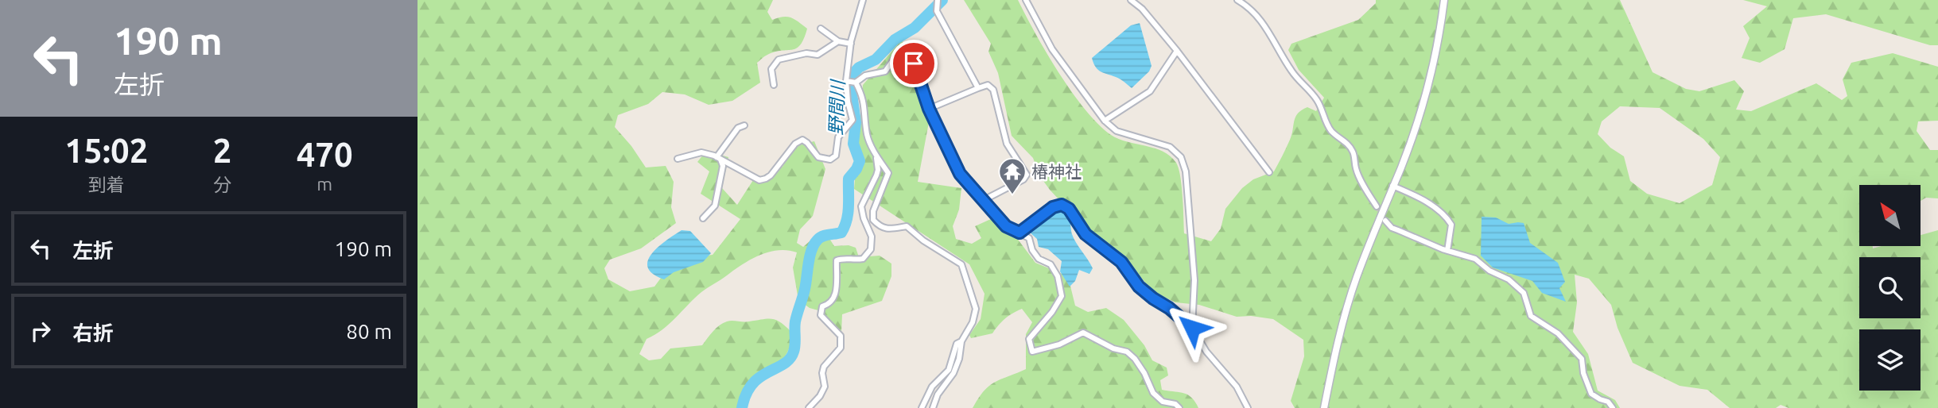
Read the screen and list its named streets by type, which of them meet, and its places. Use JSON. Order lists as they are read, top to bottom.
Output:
{
  "water": ["野間川"],
  "places": {
    "temple": ["椿神社"]
  },
  "north": "top left",
  "page": {
    "turn": ["190 m", "左折"],
    "eta": [
      "15:02",
      "到着",
      "2",
      "分",
      "470",
      "m"
    ],
    "list": [
      {
        "name": "左折",
        "value": "190 m"
      },
      {
        "name": "右折",
        "value": "80 m"
      }
    ]
  }
}
